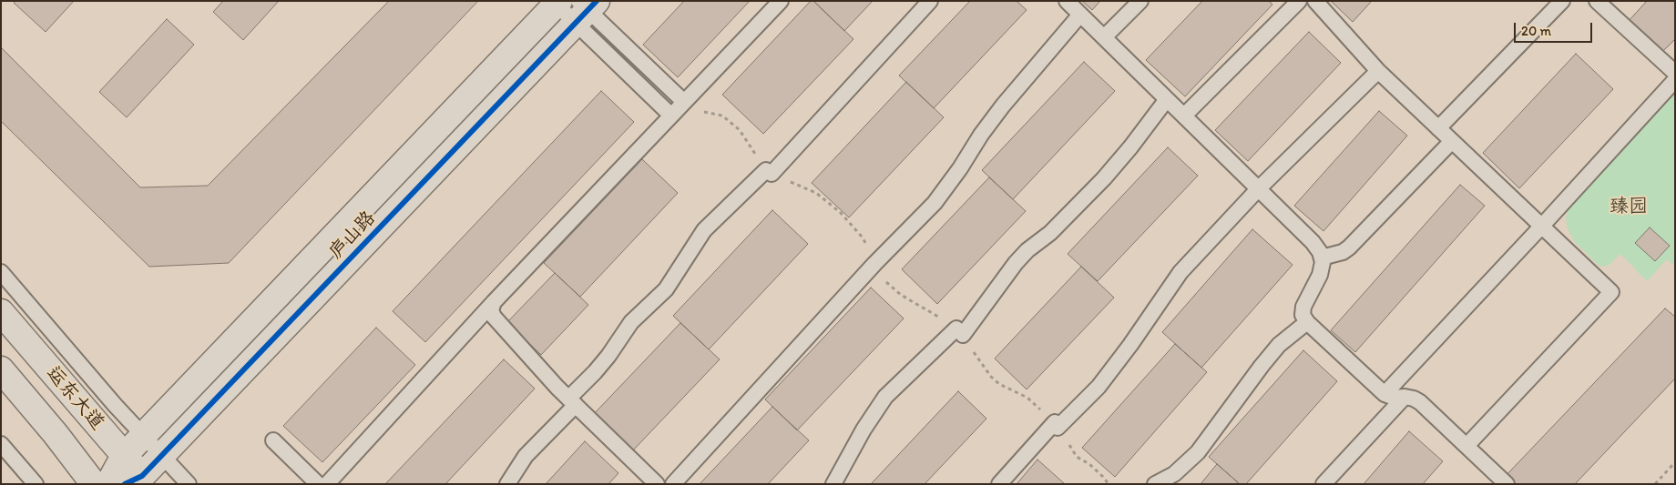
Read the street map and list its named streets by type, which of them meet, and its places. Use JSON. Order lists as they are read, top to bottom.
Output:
{
  "streets": {
    "street": ["庐山路", "运东大道"]
  },
  "crossings": [
    ["庐山路", "运东大道"]
  ],
  "parks": ["臻园"],
  "scale_bar": "20 m"
}
